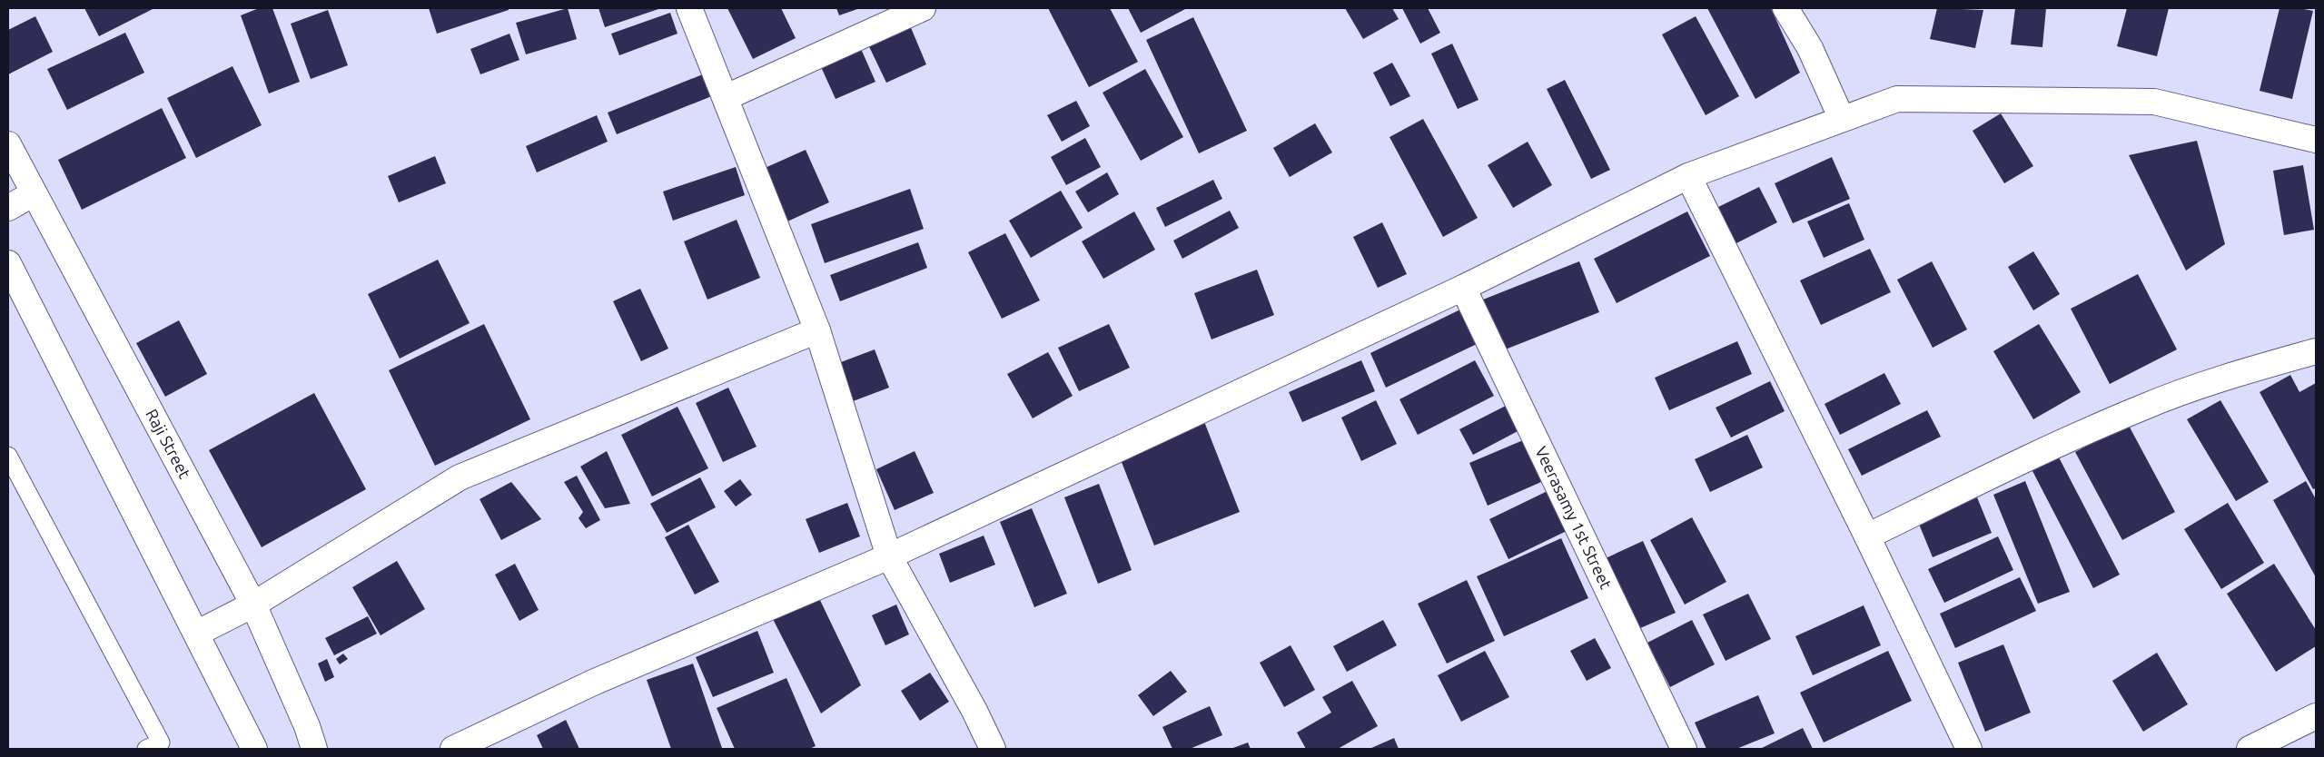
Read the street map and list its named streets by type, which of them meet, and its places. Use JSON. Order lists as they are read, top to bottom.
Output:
{
  "streets": {
    "street": ["Raji Street", "Veerasamy 1st Street"]
  }
}
